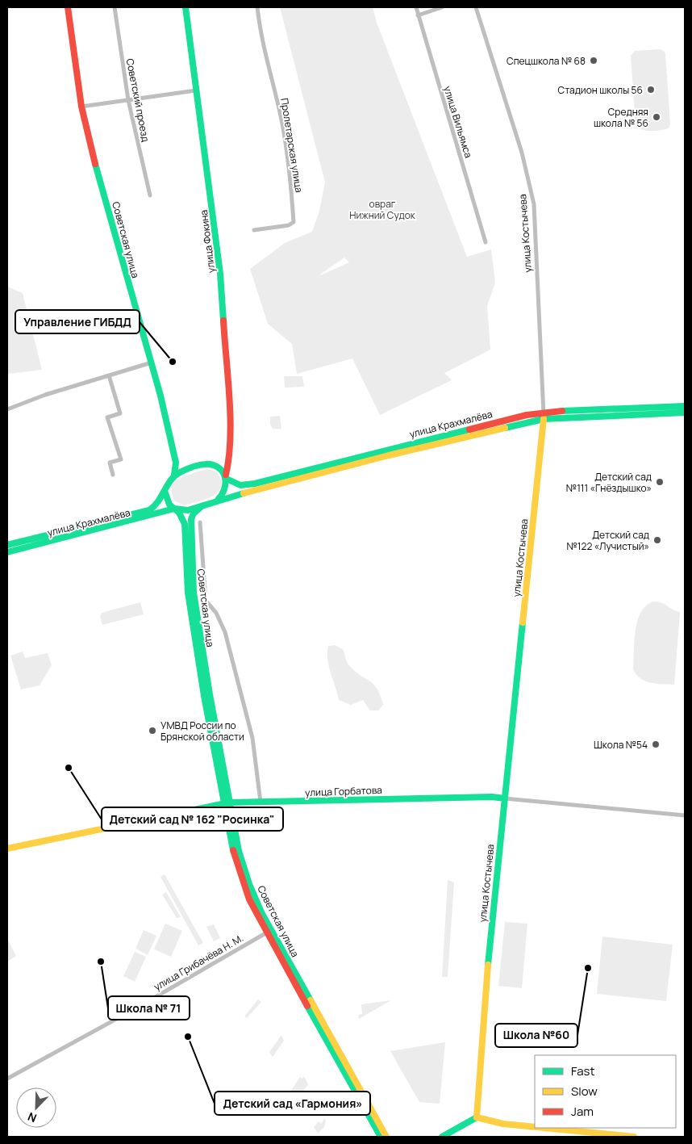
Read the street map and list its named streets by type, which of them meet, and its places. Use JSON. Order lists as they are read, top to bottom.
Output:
{
  "streets": {
    "main road": [
      "улица Костычева",
      "Советская улица",
      "улица Фокина",
      "улица Крахмалёва",
      "улица Горбатова"
    ],
    "street": [
      "Советский проезд",
      "улица Вильямса",
      "Пролетарская улица",
      "улица Грибачёва Н. М."
    ]
  },
  "crossings": [
    ["улица Костычева", "улица Крахмалёва"],
    ["улица Костычева", "улица Горбатова"],
    ["Советская улица", "улица Фокина"],
    ["Советская улица", "улица Крахмалёва"],
    ["Советская улица", "улица Горбатова"],
    ["Советская улица", "улица Грибачёва Н. М."],
    ["улица Фокина", "улица Крахмалёва"]
  ],
  "parks": ["овраг Нижний Судок"],
  "places": [
    "Спецшкола № 68",
    "Стадион школы 56",
    "Средняя школа № 56",
    "Управление ГИБДД",
    "Детский сад №111 «Гнёздышко»",
    "Детский сад №122 «Лучистый»",
    "УМВД России по Брянской области",
    "Школа №54",
    "Детский сад № 162 \"Росинка\"",
    "Школа № 71",
    "Школа №60",
    "Детский сад «Гармония»"
  ],
  "legend": ["Fast", "Slow", "Jam"],
  "north": "bottom left"
}
